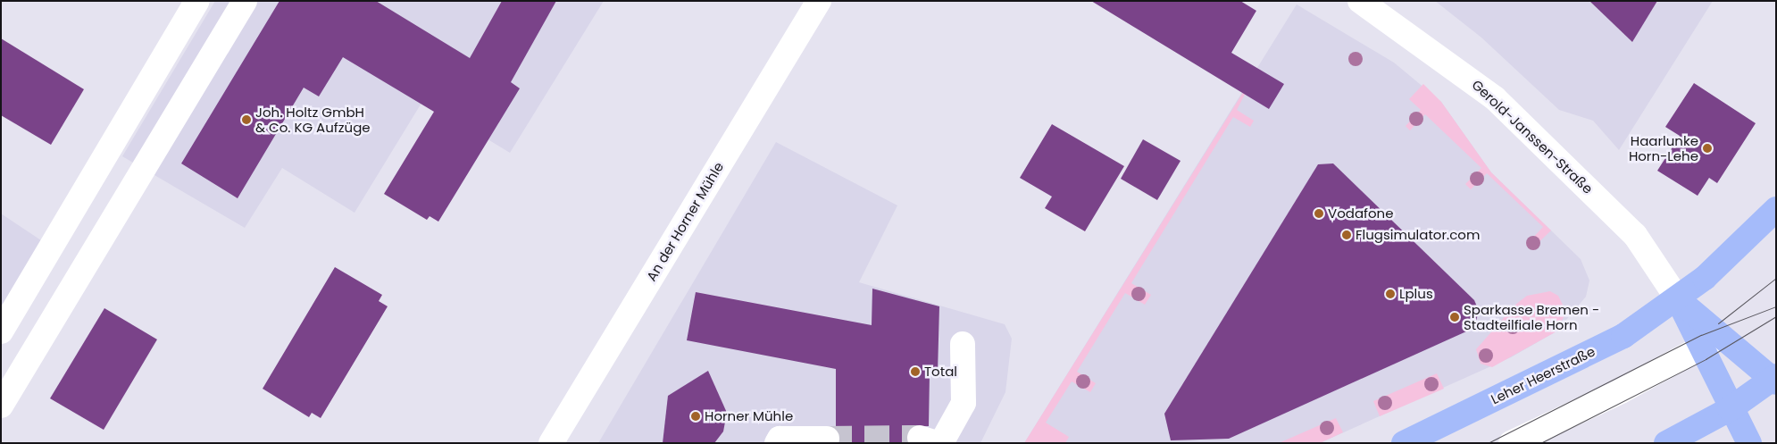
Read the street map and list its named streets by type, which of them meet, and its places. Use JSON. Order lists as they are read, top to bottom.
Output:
{
  "streets": {
    "main road": ["Leher Heerstraße"],
    "street": ["Gerold-Janssen-Straße", "An der Horner Mühle"]
  },
  "crossings": [
    ["Gerold-Janssen-Straße", "Leher Heerstraße"]
  ],
  "places": [
    "Joh. Holtz GmbH & Co. KG Aufzüge",
    "Haarlunke Horn-Lehe",
    "Vodafone",
    "Flugsimulator.com",
    "Lplus",
    "Sparkasse Bremen - Stadteilfiale Horn",
    "Total",
    "Horner Mühle"
  ]
}
